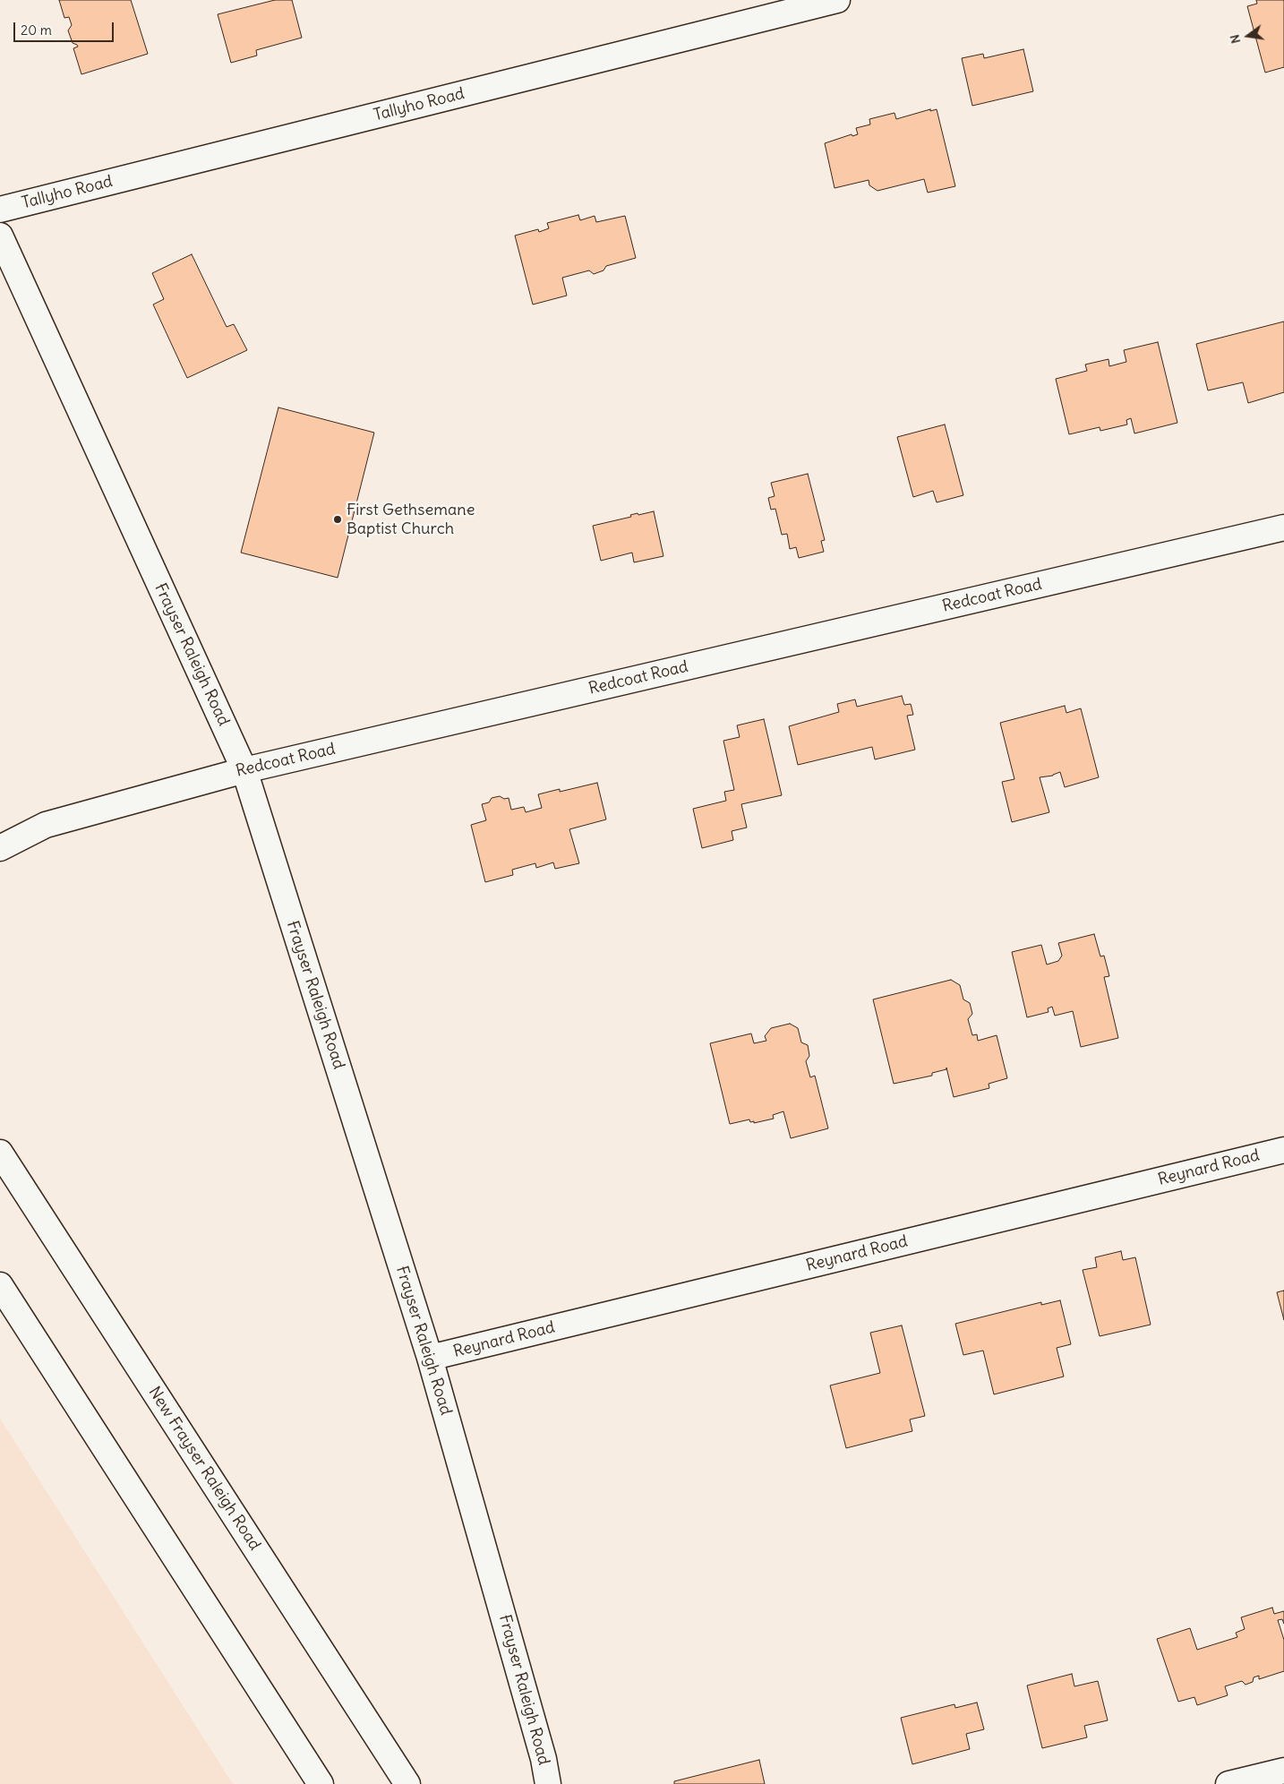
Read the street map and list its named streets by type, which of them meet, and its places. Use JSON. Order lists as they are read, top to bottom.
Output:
{
  "streets": {
    "street": [
      "Tallyho Road",
      "Redcoat Road",
      "Frayser Raleigh Road",
      "Reynard Road",
      "New Frayser Raleigh Road"
    ]
  },
  "crossings": [
    ["Redcoat Road", "Frayser Raleigh Road"],
    ["Frayser Raleigh Road", "Reynard Road"]
  ],
  "places": ["First Gethsemane Baptist Church"],
  "scale_bar": "20 m",
  "north": "left"
}
